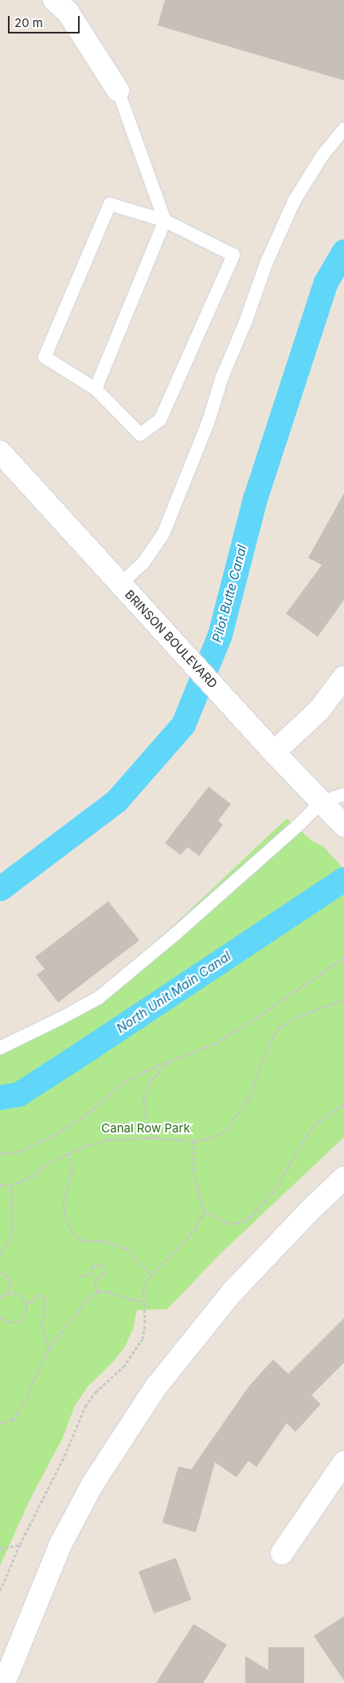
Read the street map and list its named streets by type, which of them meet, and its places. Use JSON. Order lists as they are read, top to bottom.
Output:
{
  "streets": {
    "street": ["BRINSON BOULEVARD"]
  },
  "water": ["Pilot Butte Canal", "North Unit Main Canal"],
  "parks": ["Canal Row Park"],
  "scale_bar": "20 m"
}
